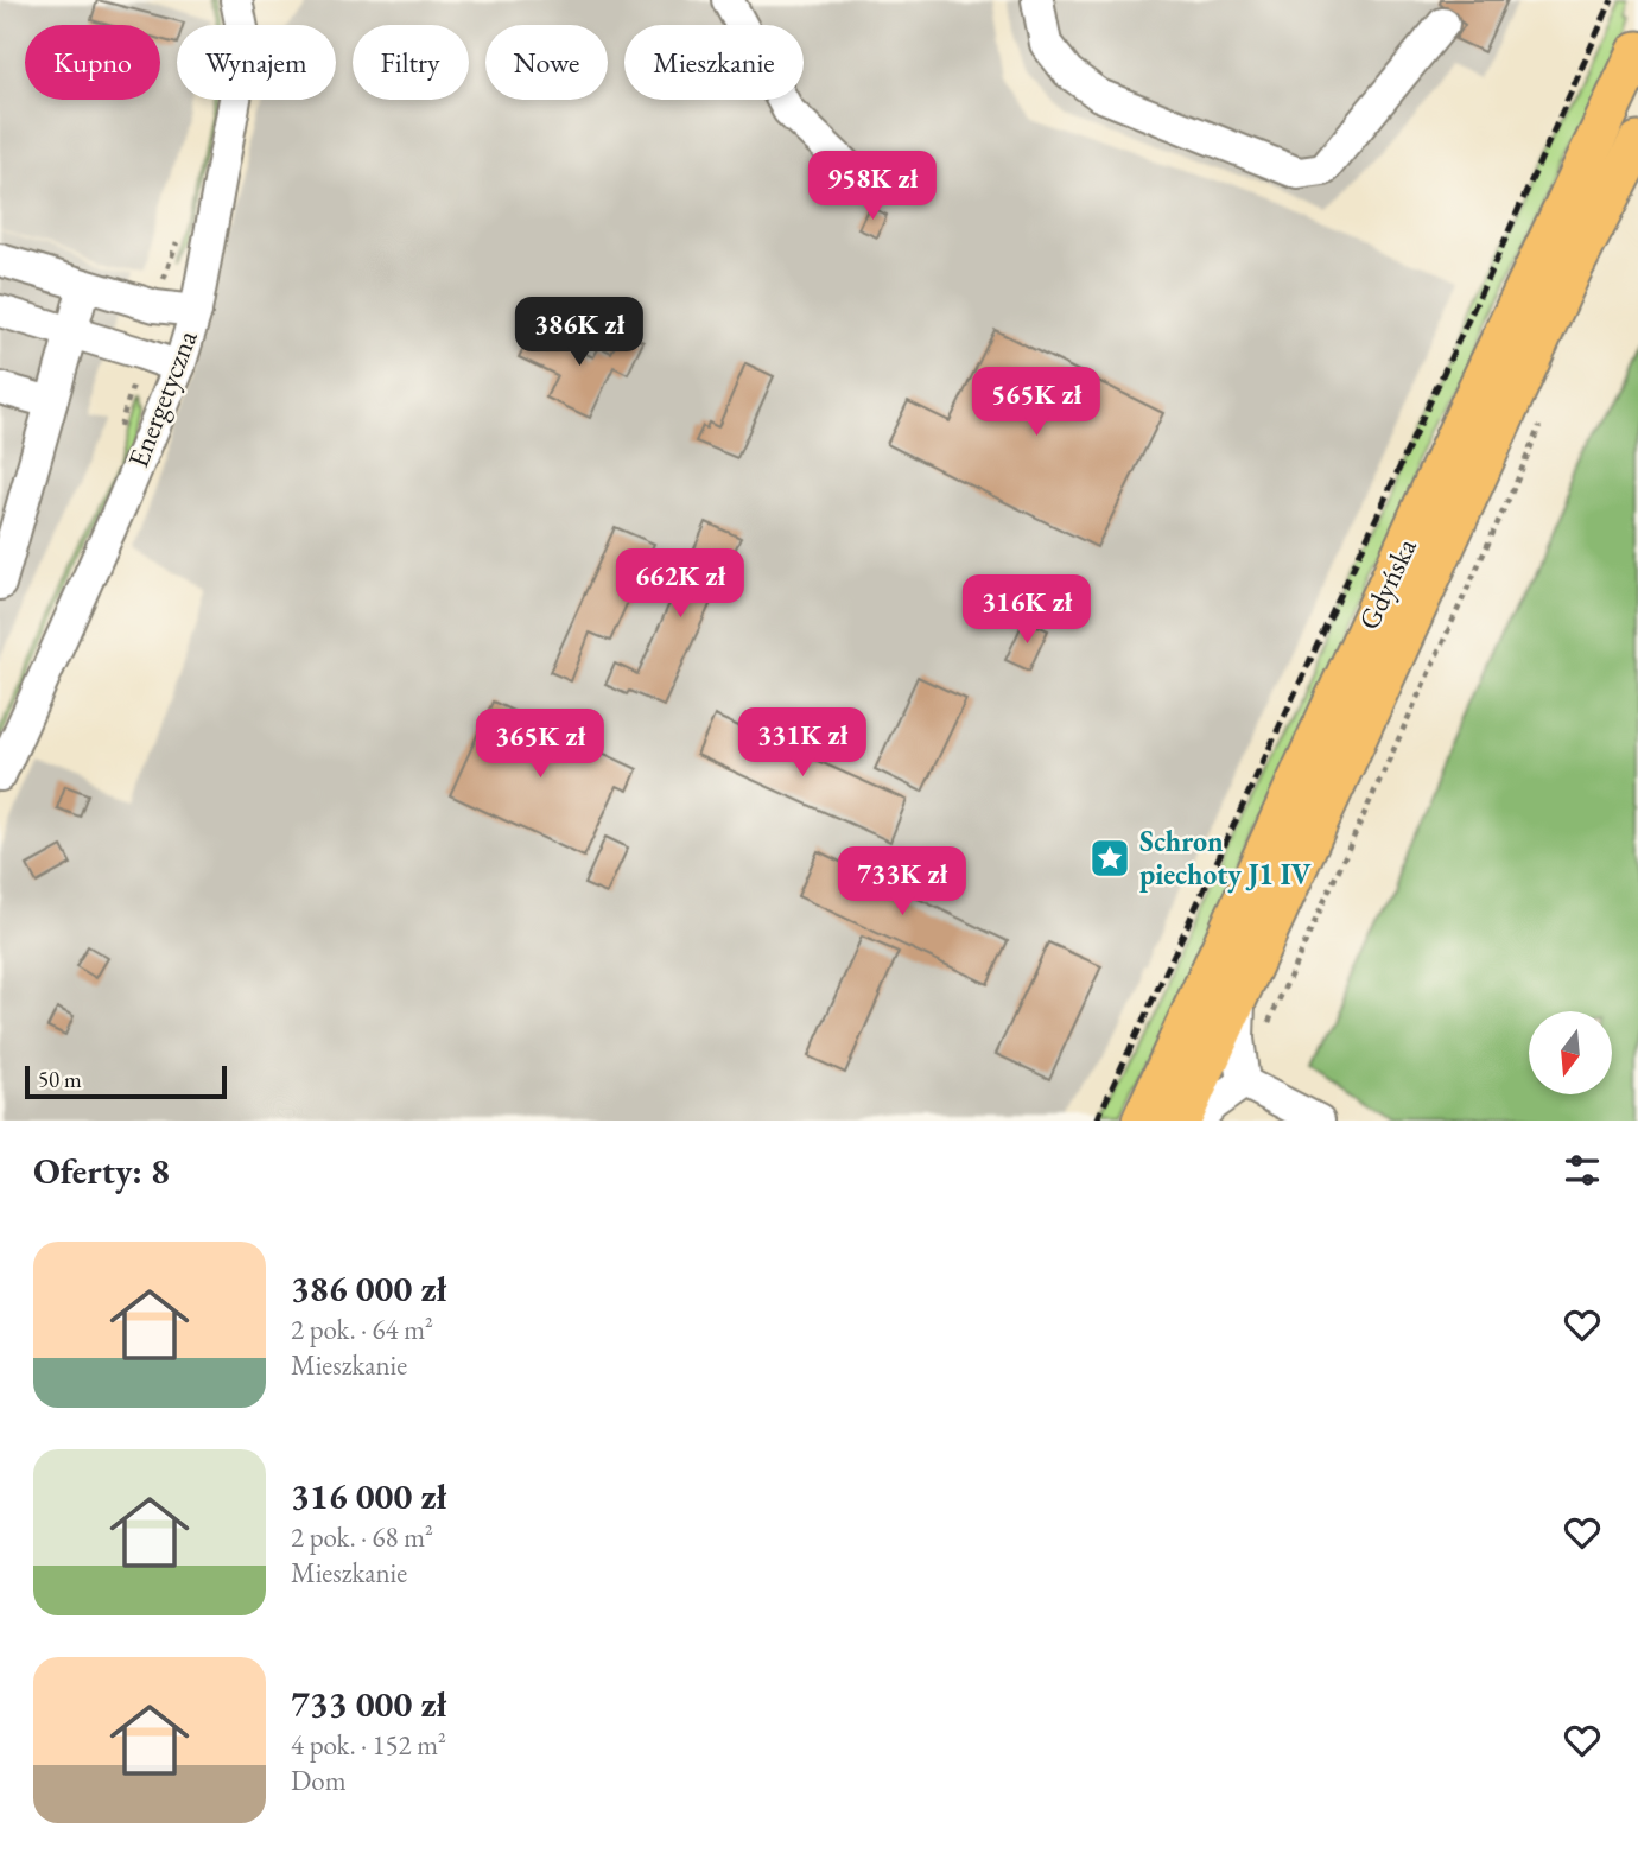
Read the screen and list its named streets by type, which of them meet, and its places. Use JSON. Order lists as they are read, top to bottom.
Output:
{
  "streets": {
    "main road": ["Gdyńska"],
    "street": ["Energetyczna"]
  },
  "places": {
    "place": ["Schron piechoty J1 IV"]
  },
  "scale_bar": "50 m",
  "north": "bottom",
  "page": {
    "chip": [
      "Kupno",
      "Wynajem",
      "Filtry",
      "Nowe",
      "Mieszkanie"
    ],
    "price": [
      "958K zł",
      "386K zł",
      "565K zł",
      "662K zł",
      "316K zł",
      "331K zł",
      "365K zł",
      "733K zł"
    ],
    "scale": "50 m",
    "heading": "Oferty: 8",
    "list": [
      {
        "name": "386 000 zł",
        "note": "2 pok. · 64 m² · Mieszkanie"
      },
      {
        "name": "316 000 zł",
        "note": "2 pok. · 68 m² · Mieszkanie"
      },
      {
        "name": "733 000 zł",
        "note": "4 pok. · 152 m² · Dom"
      }
    ]
  }
}
